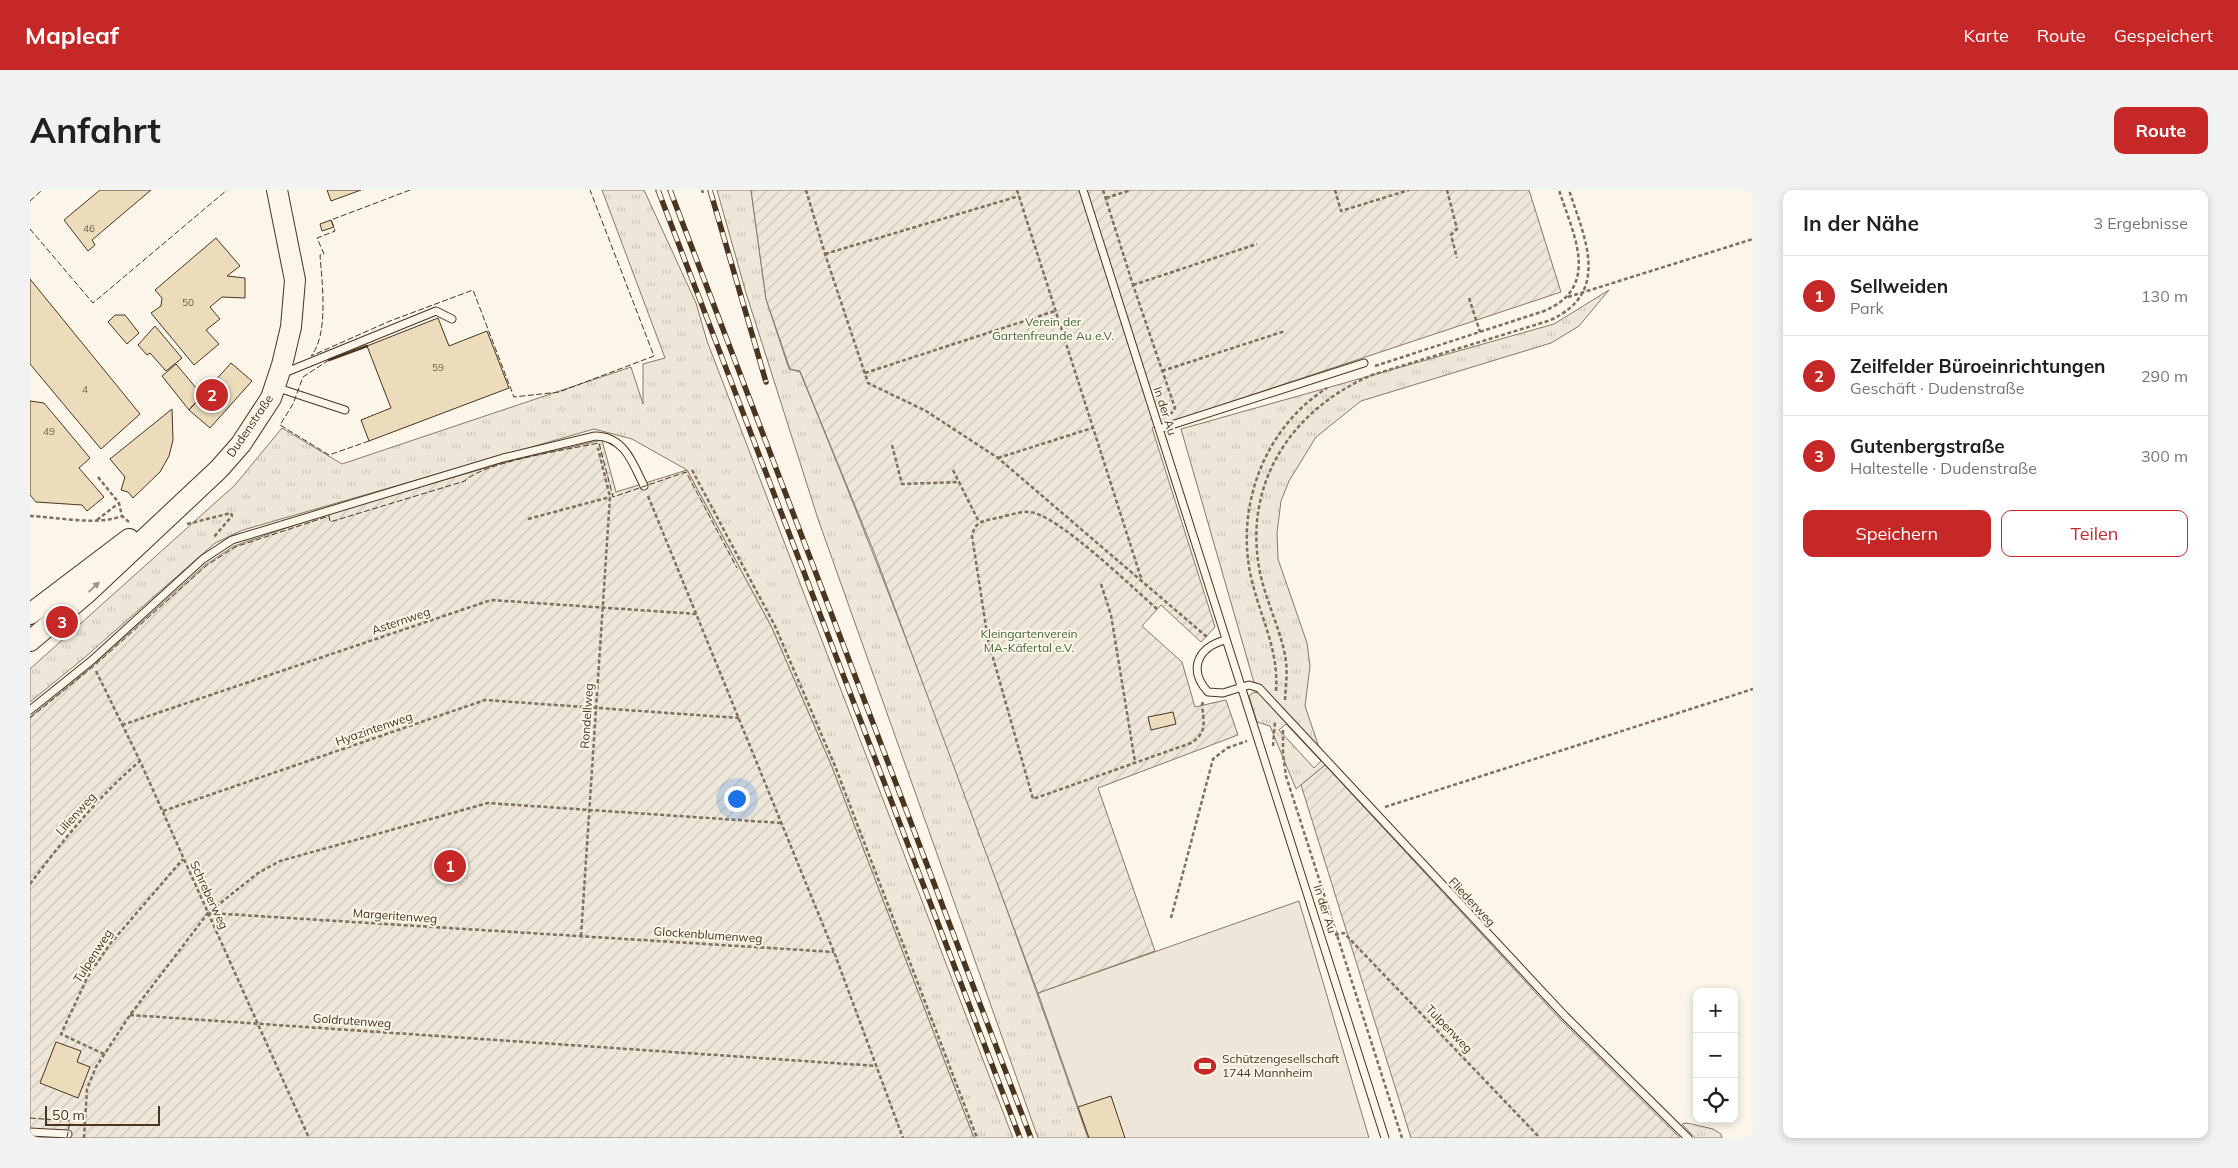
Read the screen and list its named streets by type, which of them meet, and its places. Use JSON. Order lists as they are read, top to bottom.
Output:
{
  "streets": {
    "street": ["Dudenstraße"],
    "lane": ["In der Au", "Fliederweg"],
    "path": [
      "Asternweg",
      "Rondellweg",
      "Hyazintenweg",
      "Lilienweg",
      "Schreberweg",
      "Margeritenweg",
      "Glockenblumenweg",
      "Tulpenweg",
      "Goldrutenweg"
    ]
  },
  "crossings": [
    ["In der Au", "Fliederweg"],
    ["Asternweg", "Rondellweg"],
    ["Asternweg", "Schreberweg"],
    ["Rondellweg", "Hyazintenweg"],
    ["Rondellweg", "Margeritenweg"],
    ["Rondellweg", "Glockenblumenweg"],
    ["Hyazintenweg", "Schreberweg"],
    ["Lilienweg", "Schreberweg"],
    ["Schreberweg", "Margeritenweg"],
    ["Schreberweg", "Tulpenweg"],
    ["Schreberweg", "Goldrutenweg"],
    ["Margeritenweg", "Glockenblumenweg"]
  ],
  "parks": ["Verein der Gartenfreunde Au e.V.", "Kleingartenverein MA-Käfertal e.V."],
  "places": {
    "sports": ["Schützengesellschaft 1744 Mannheim"]
  },
  "house_numbers": [
    "46",
    "50",
    "59",
    "4",
    "49"
  ],
  "scale_bar": "50 m",
  "page": {
    "header": "Mapleaf",
    "nav": ["Karte", "Route", "Gespeichert"],
    "buttons": [
      "Route",
      ["Speichern", "Teilen"]
    ],
    "title": "Anfahrt",
    "heading": ["In der Nähe", "3 Ergebnisse"],
    "list": [
      {
        "mark": "1",
        "name": "Sellweiden",
        "note": "Park",
        "value": "130 m"
      },
      {
        "mark": "2",
        "name": "Zeilfelder Büroeinrichtungen",
        "note": "Geschäft · Dudenstraße",
        "value": "290 m"
      },
      {
        "mark": "3",
        "name": "Gutenbergstraße",
        "note": "Haltestelle · Dudenstraße",
        "value": "300 m"
      }
    ],
    "pins": ["2", "3", "1"],
    "map_buttons": ["+", "−"],
    "scale": "50 m"
  }
}
